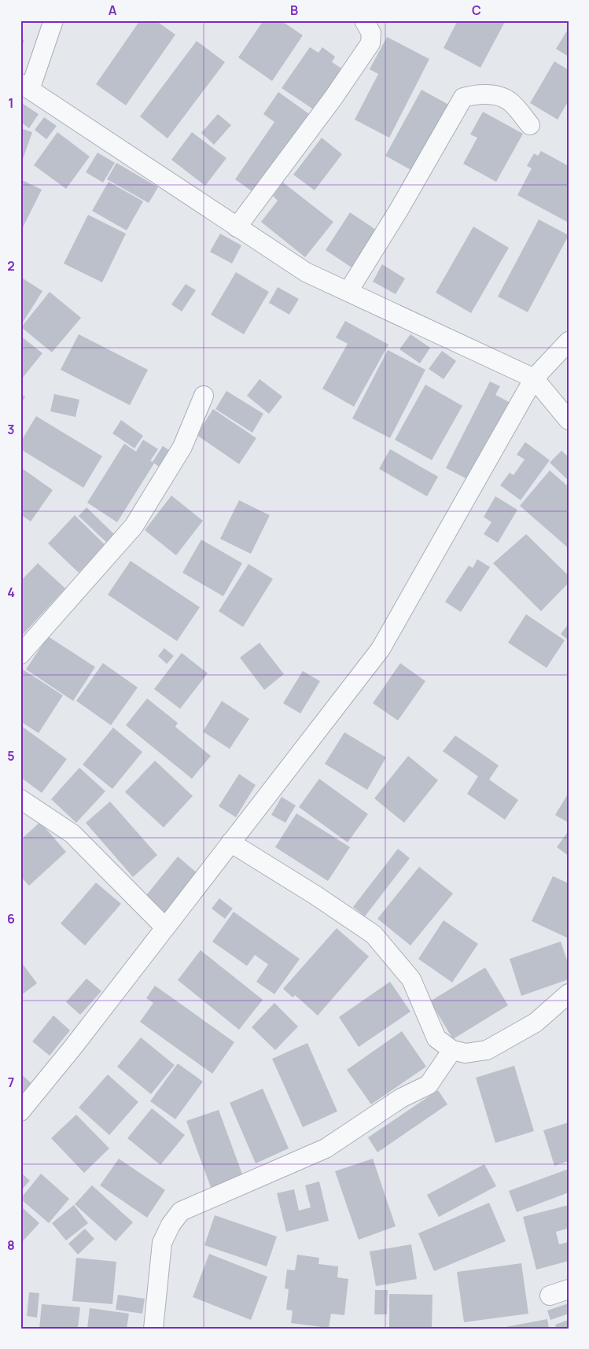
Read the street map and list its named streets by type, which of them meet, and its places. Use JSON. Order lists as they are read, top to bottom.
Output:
{
  "grid": {
    "columns": ["A", "B", "C"],
    "rows": [
      "1",
      "2",
      "3",
      "4",
      "5",
      "6",
      "7",
      "8"
    ]
  }
}
